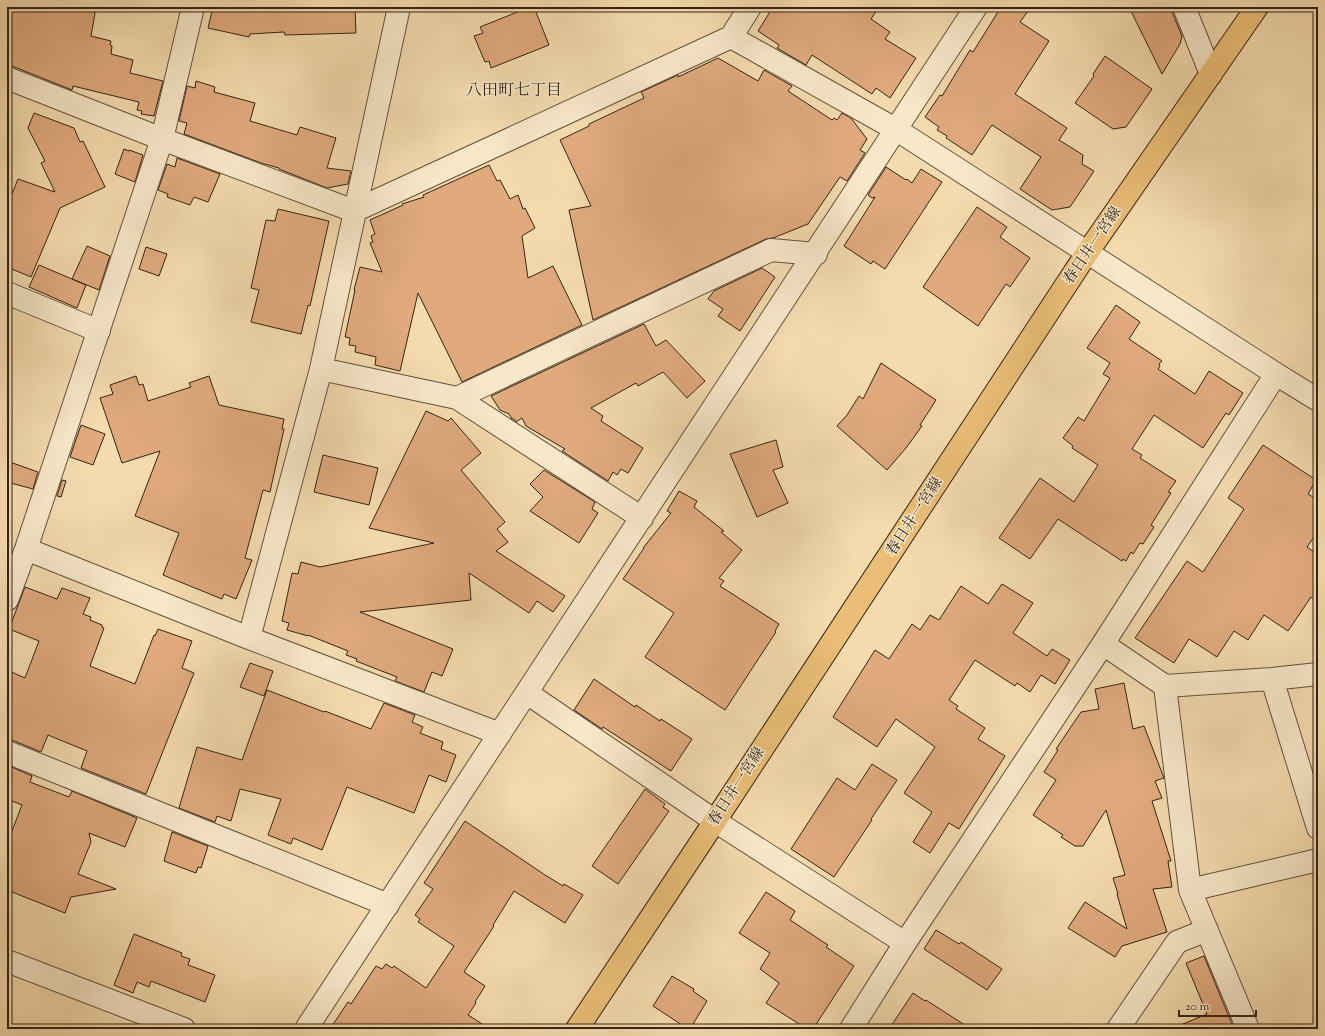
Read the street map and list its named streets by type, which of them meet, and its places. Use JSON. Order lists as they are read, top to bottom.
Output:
{
  "streets": {
    "main road": ["春日井一宮線"]
  },
  "districts": ["八田町七丁目"],
  "scale_bar": "20 m"
}
